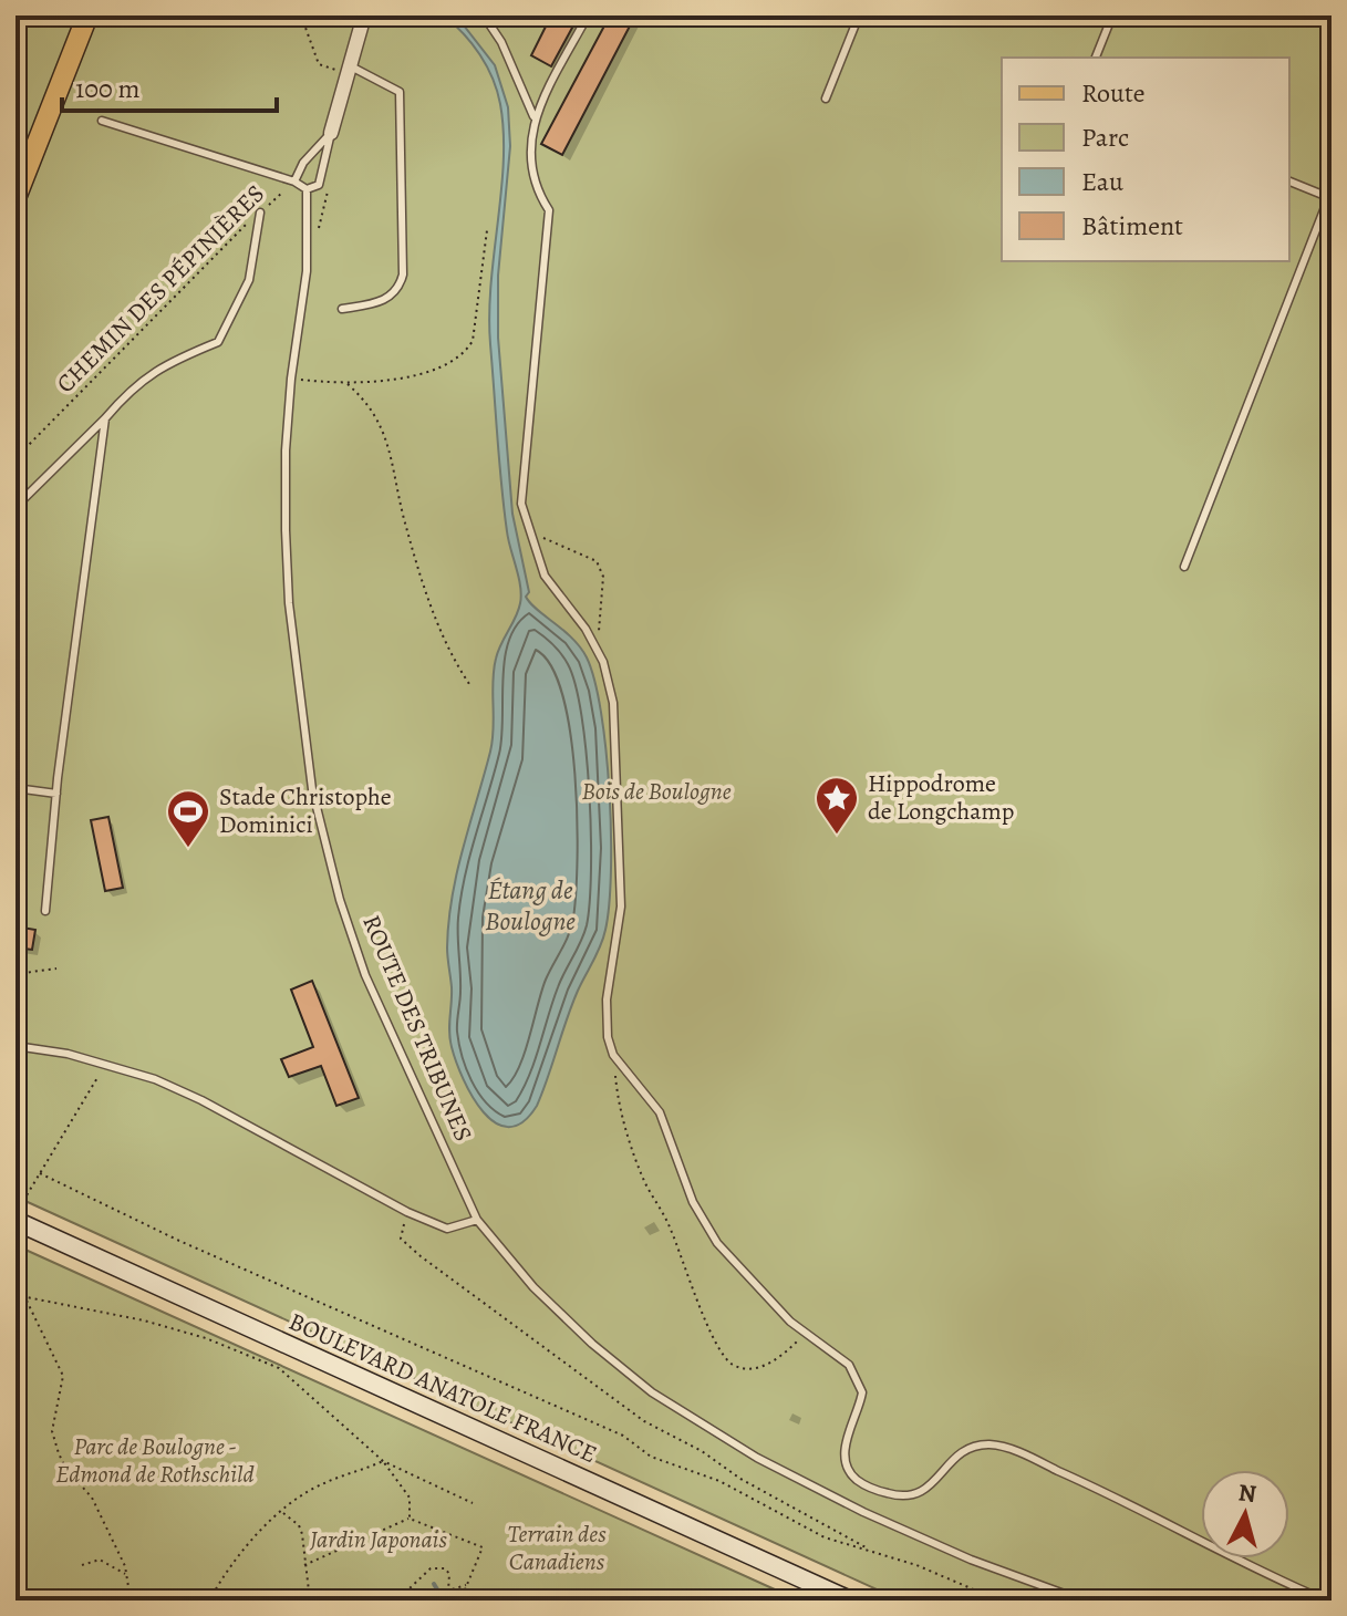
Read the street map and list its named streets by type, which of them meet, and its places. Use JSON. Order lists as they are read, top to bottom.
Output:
{
  "streets": {
    "main road": ["BOULEVARD ANATOLE FRANCE"],
    "street": ["ROUTE DES TRIBUNES"],
    "path": ["CHEMIN DES PÉPINIÈRES"]
  },
  "crossings": [
    ["CHEMIN DES PÉPINIÈRES", "ROUTE DES TRIBUNES"]
  ],
  "water": ["Étang de Boulogne"],
  "parks": [
    "Bois de Boulogne",
    "Parc de Boulogne - Edmond de Rothschild",
    "Terrain des Canadiens",
    "Jardin Japonais"
  ],
  "places": {
    "place": ["Hippodrome de Longchamp"],
    "sports": ["Stade Christophe Dominici"]
  },
  "legend": [
    "Route",
    "Parc",
    "Eau",
    "Bâtiment"
  ],
  "scale_bar": "100 m",
  "north": "top"
}
